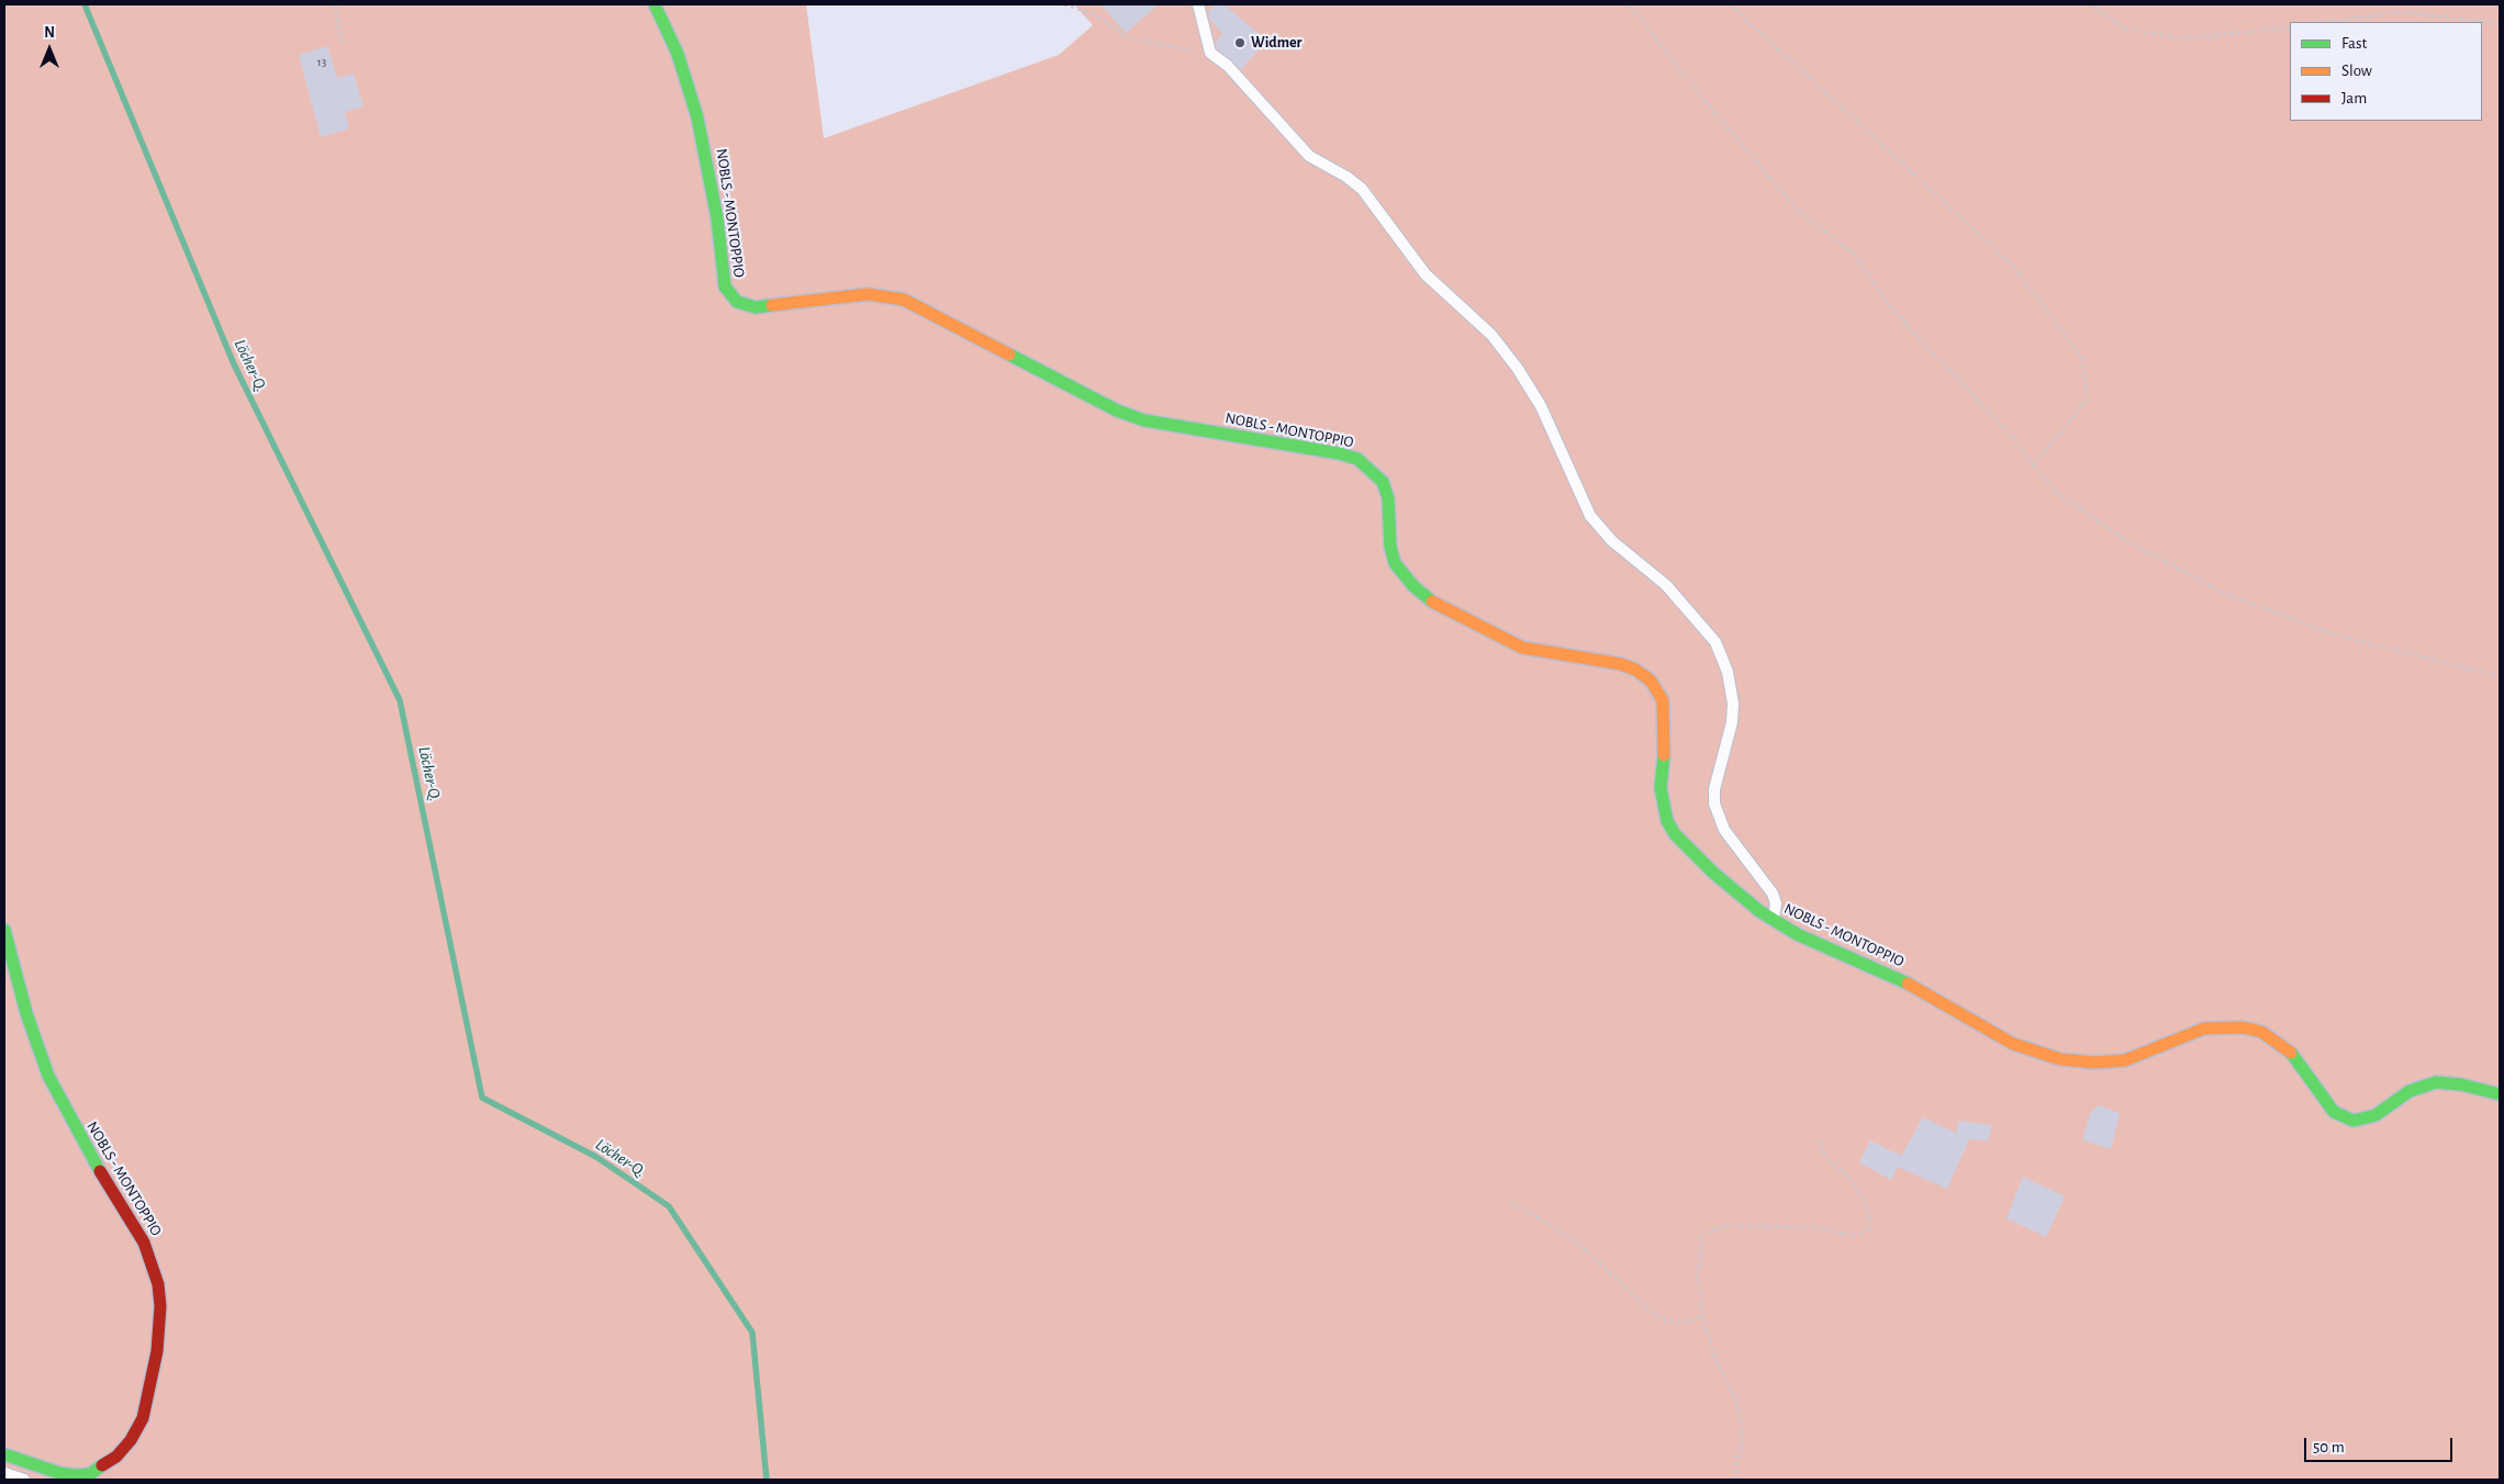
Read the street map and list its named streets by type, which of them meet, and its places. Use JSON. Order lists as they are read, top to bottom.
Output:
{
  "streets": {
    "street": ["NOBLS - MONTOPPIO"]
  },
  "water": ["Löcher-Q."],
  "places": ["Widmer"],
  "house_numbers": ["13"],
  "legend": ["Fast", "Slow", "Jam"],
  "scale_bar": "50 m",
  "north": "top"
}
